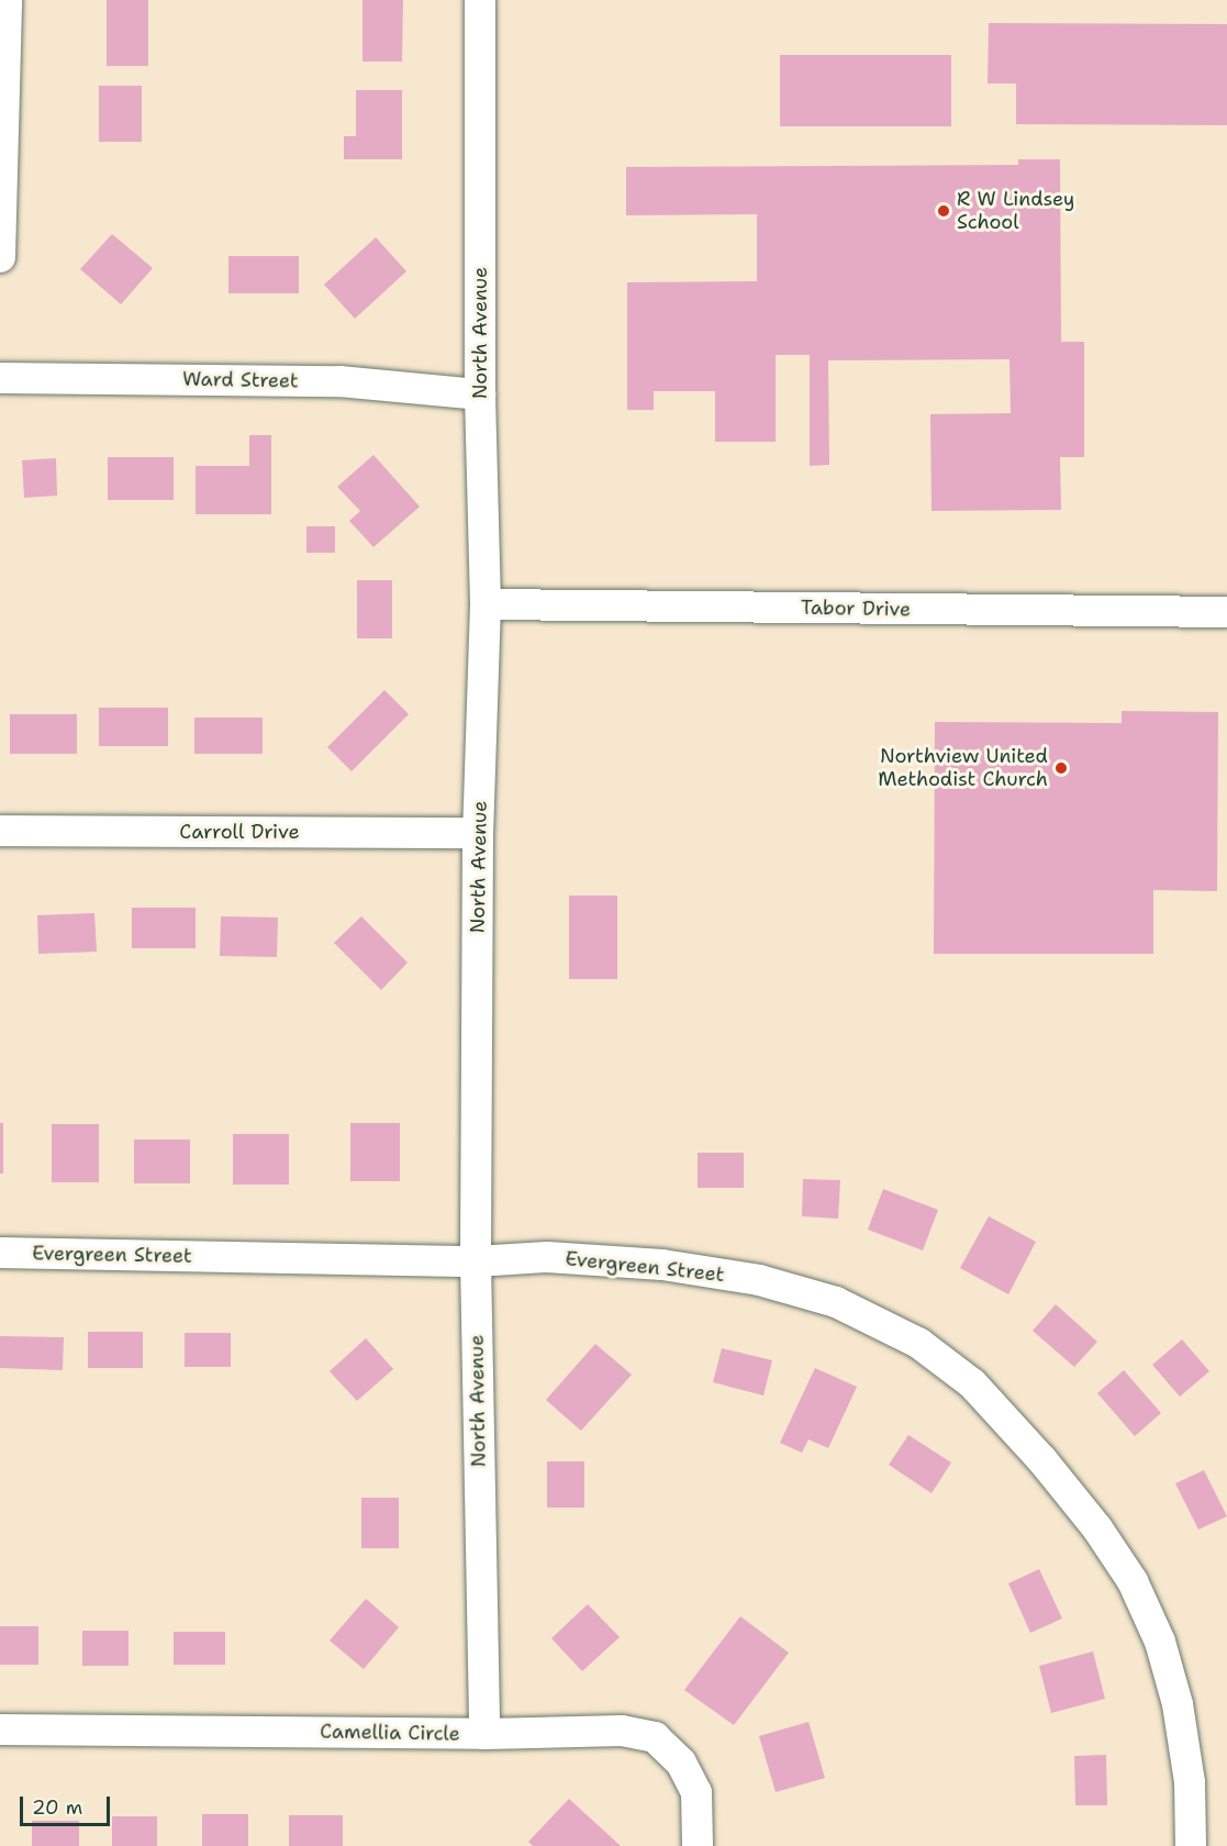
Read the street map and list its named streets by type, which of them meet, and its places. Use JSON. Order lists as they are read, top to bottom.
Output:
{
  "streets": {
    "street": [
      "North Avenue",
      "Ward Street",
      "Tabor Drive",
      "Carroll Drive",
      "Evergreen Street",
      "Camellia Circle"
    ]
  },
  "crossings": [
    ["North Avenue", "Ward Street"],
    ["North Avenue", "Tabor Drive"],
    ["North Avenue", "Carroll Drive"],
    ["North Avenue", "Evergreen Street"],
    ["North Avenue", "Camellia Circle"]
  ],
  "places": ["R W Lindsey School", "Northview United Methodist Church"],
  "scale_bar": "20 m"
}
